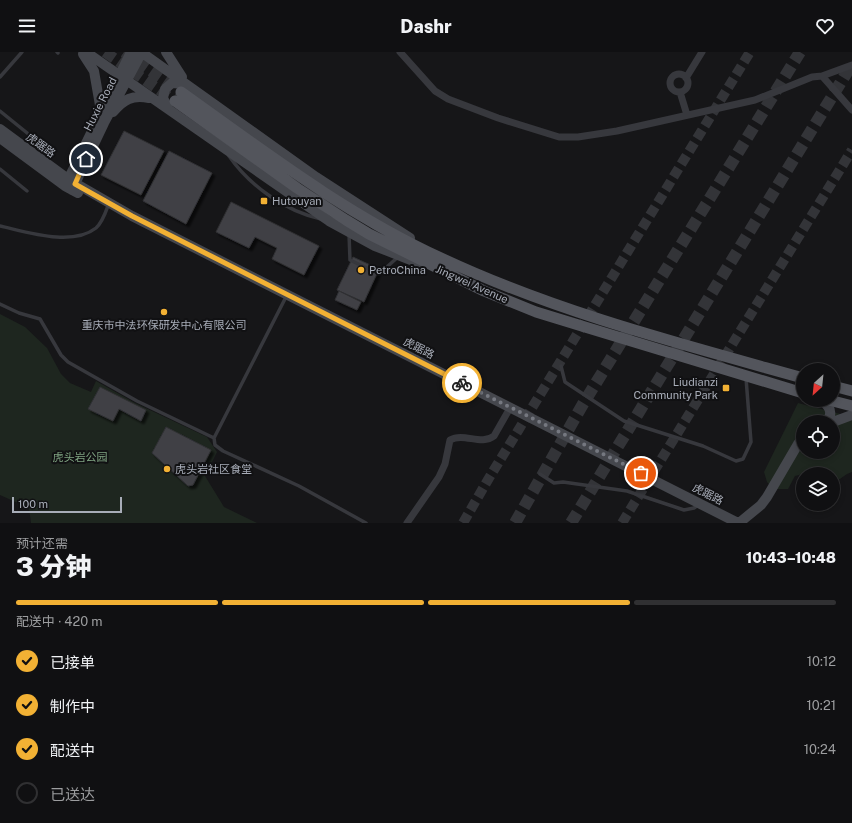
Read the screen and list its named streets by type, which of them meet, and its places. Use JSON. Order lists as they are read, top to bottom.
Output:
{
  "streets": {
    "main road": ["Jingwei Avenue"],
    "street": ["Huxie Road", "虎踞路"]
  },
  "crossings": [
    ["Huxie Road", "虎踞路"]
  ],
  "parks": ["虎头岩公园"],
  "places": {
    "transit": ["Hutouyan", "Liudianzi Community Park"],
    "other": ["PetroChina", "重庆市中法环保研发中心有限公司", "虎头岩社区食堂"]
  },
  "scale_bar": "100 m",
  "north": "bottom left",
  "page": {
    "header": "Dashr",
    "scale": "100 m",
    "heading": ["3 分钟", "预计还需", "10:43–10:48"],
    "bar": "配送中 · 420 m",
    "list": [
      ["已接单", "10:12"],
      ["制作中", "10:21"],
      ["配送中", "10:24"],
      "已送达"
    ]
  }
}
